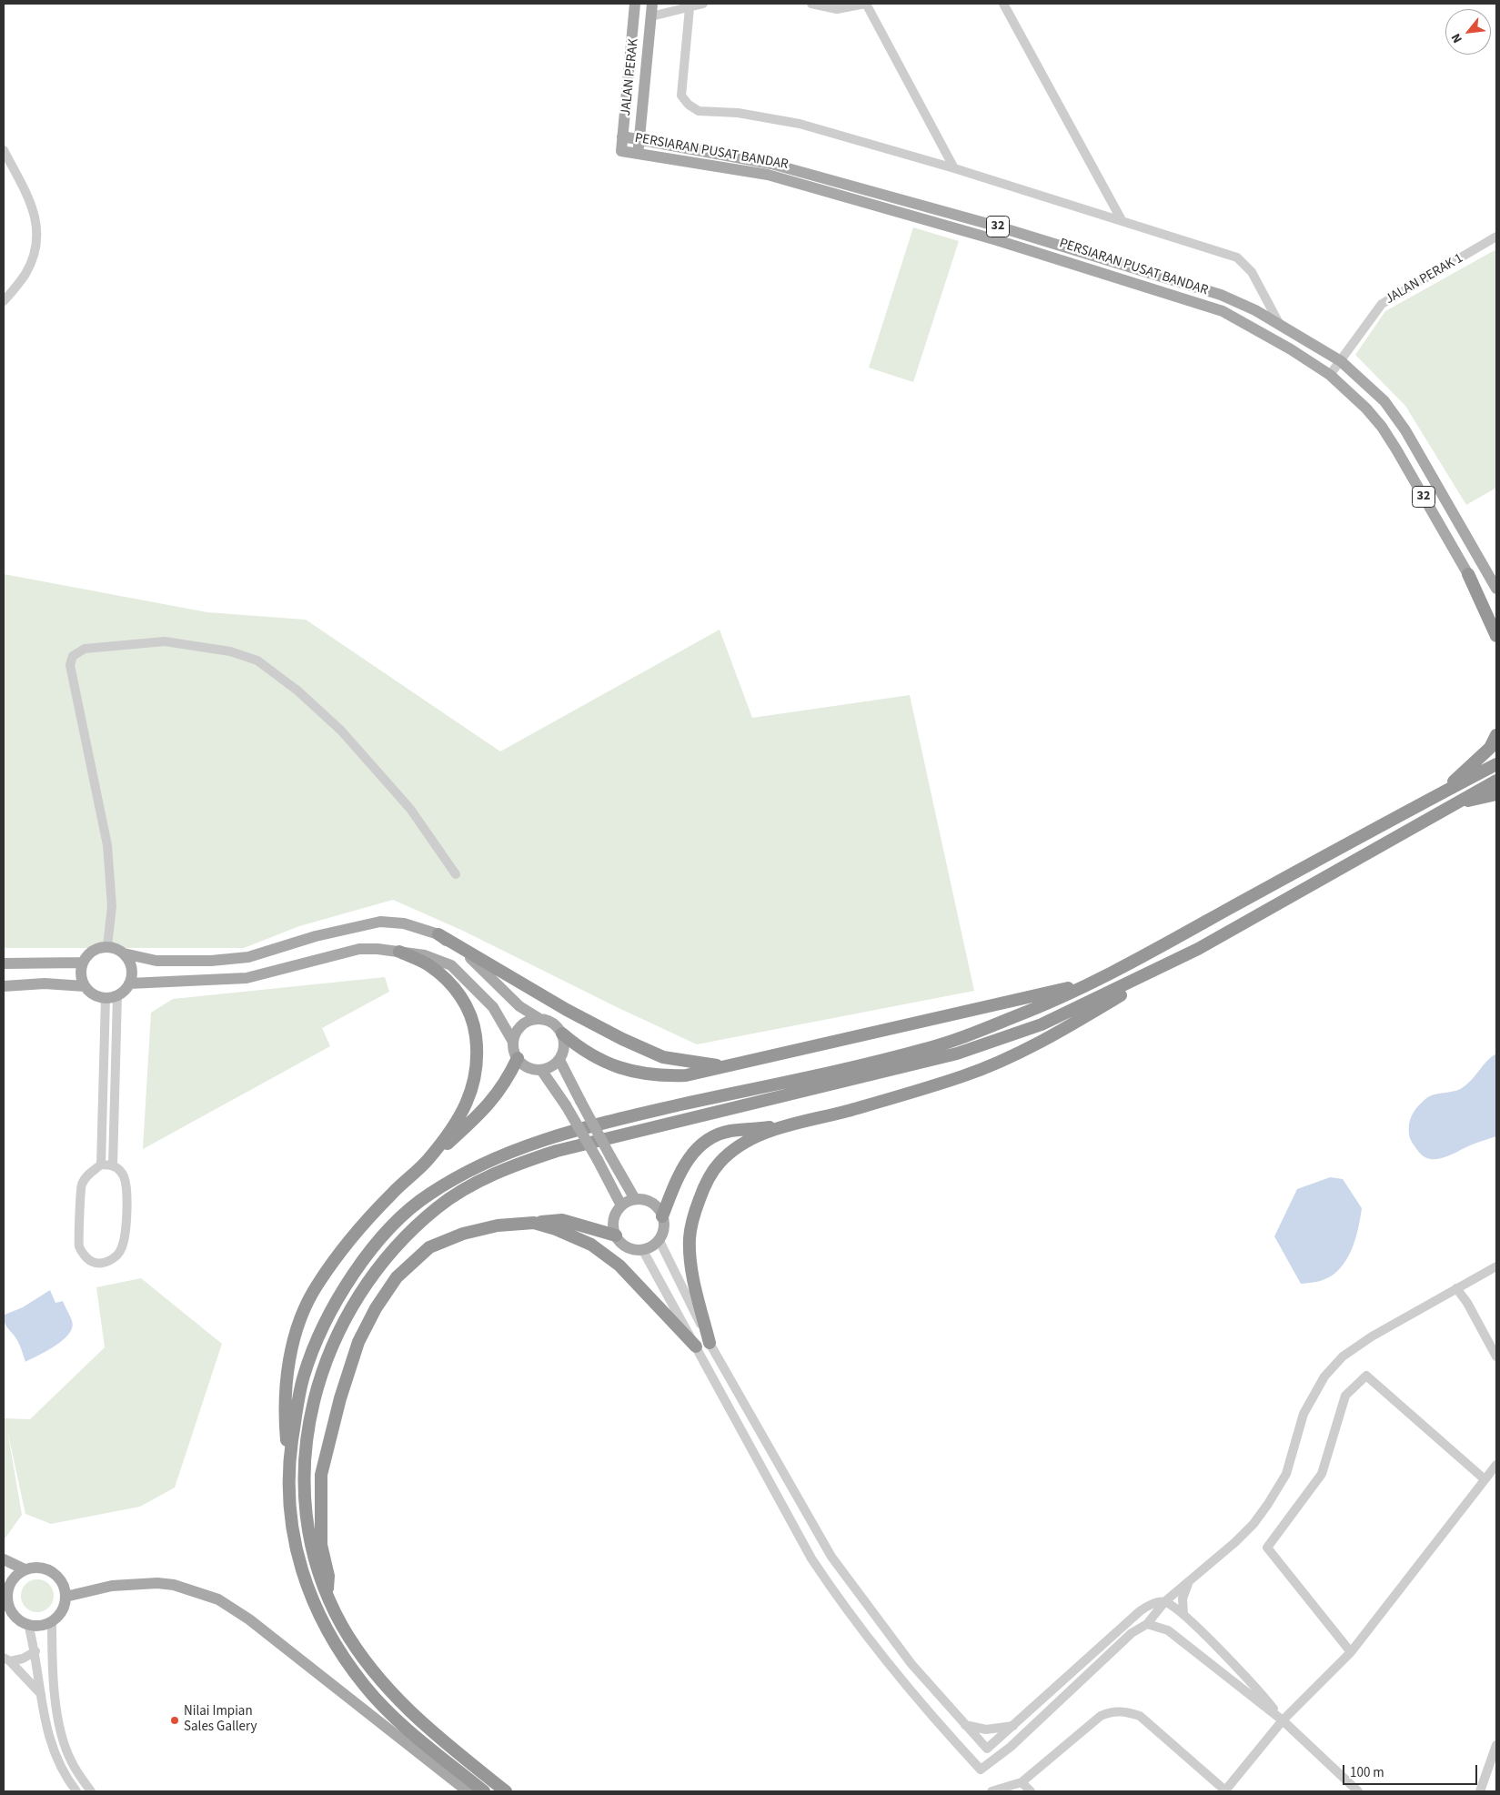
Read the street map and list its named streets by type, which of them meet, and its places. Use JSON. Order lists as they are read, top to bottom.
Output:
{
  "streets": {
    "main road": ["JALAN PERAK", "PERSIARAN PUSAT BANDAR", "32"],
    "street": ["JALAN PERAK 1"]
  },
  "crossings": [
    ["JALAN PERAK", "PERSIARAN PUSAT BANDAR"],
    ["PERSIARAN PUSAT BANDAR", "JALAN PERAK 1"]
  ],
  "places": ["Nilai Impian Sales Gallery"],
  "scale_bar": "100 m",
  "north": "bottom left"
}
